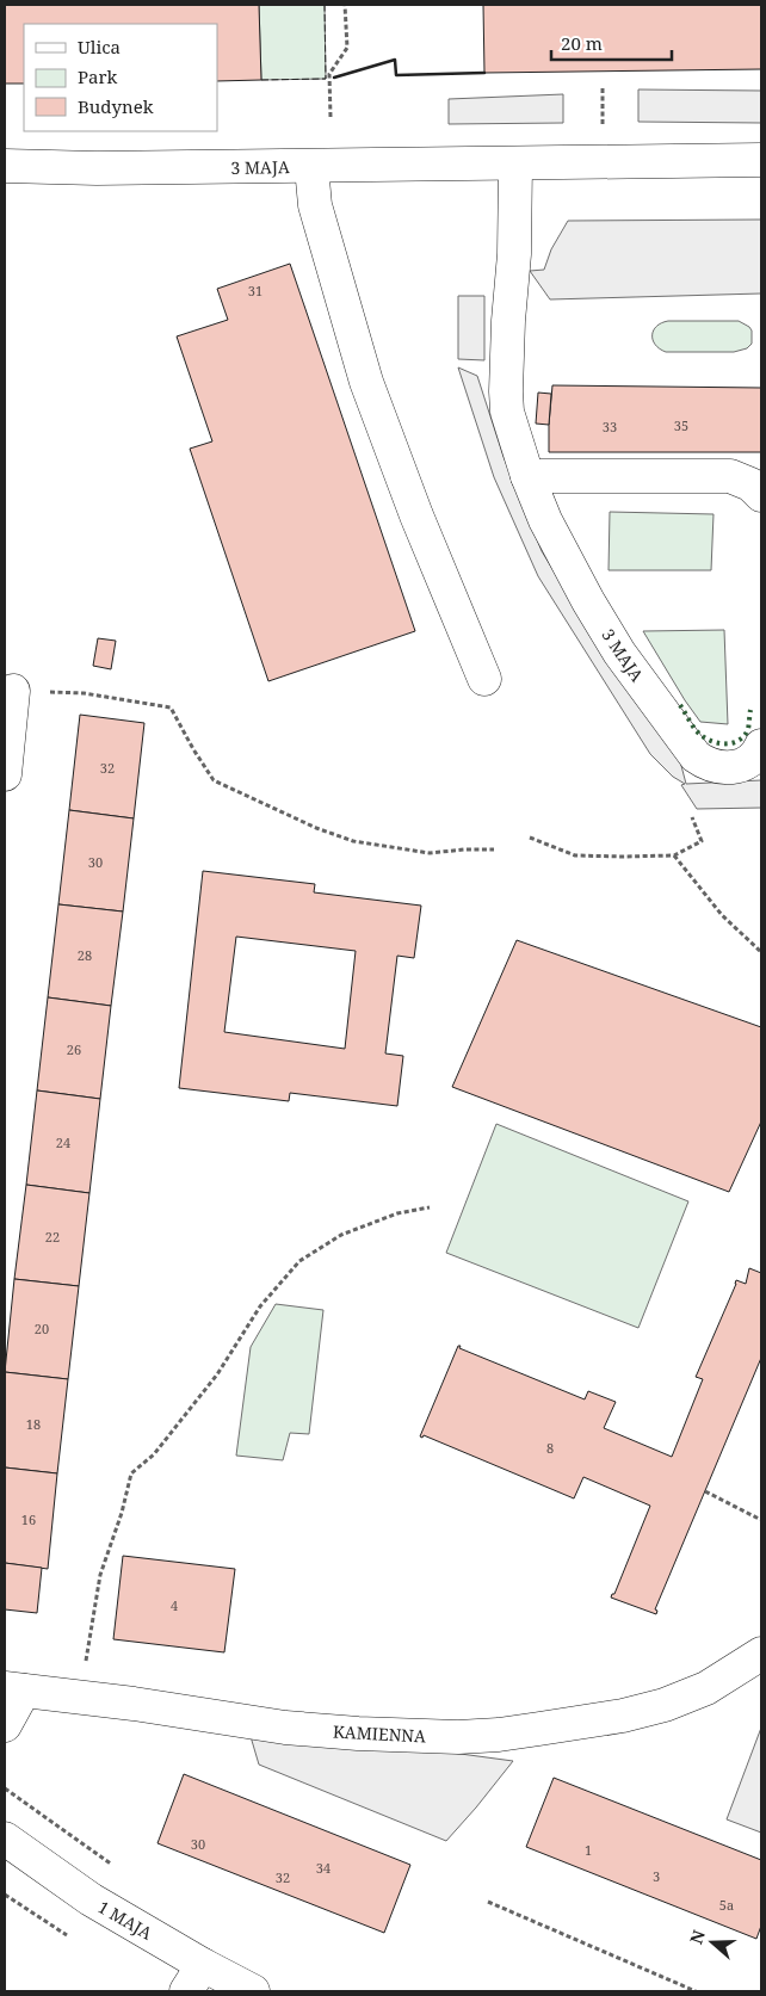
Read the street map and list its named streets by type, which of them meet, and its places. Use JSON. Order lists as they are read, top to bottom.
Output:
{
  "streets": {
    "street": ["3 MAJA", "KAMIENNA", "1 MAJA"]
  },
  "house_numbers": [
    "31",
    "35",
    "33",
    "32",
    "30",
    "28",
    "26",
    "24",
    "22",
    "20",
    "18",
    "8",
    "16",
    "4",
    "30",
    "1",
    "34",
    "3",
    "32",
    "5a"
  ],
  "legend": ["Ulica", "Park", "Budynek"],
  "scale_bar": "20 m",
  "north": "left"
}
